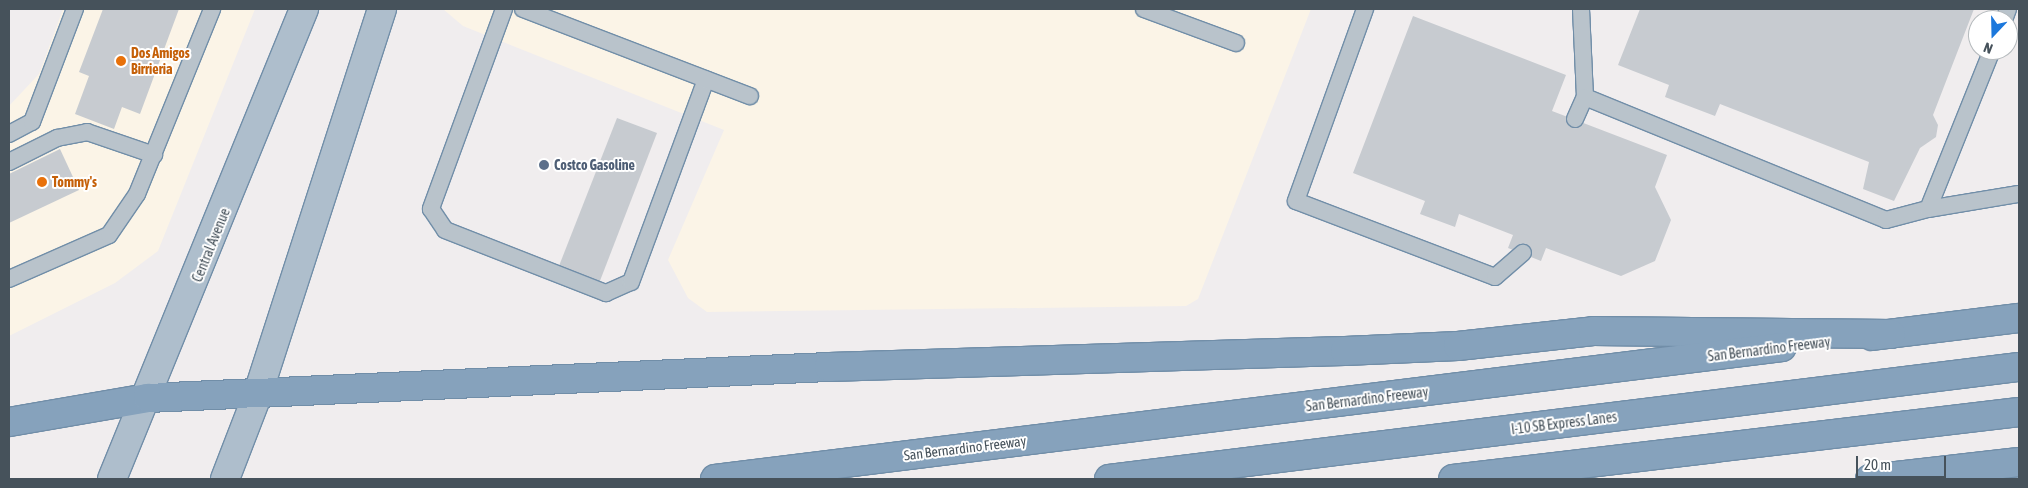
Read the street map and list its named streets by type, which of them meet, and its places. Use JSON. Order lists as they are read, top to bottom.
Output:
{
  "streets": {
    "highway": ["San Bernardino Freeway", "I-10 SB Express Lanes"],
    "main road": ["Central Avenue"]
  },
  "places": ["Dos Amigos Birrieria", "Costco Gasoline", "Tommy's"],
  "scale_bar": "20 m",
  "north": "bottom"
}
